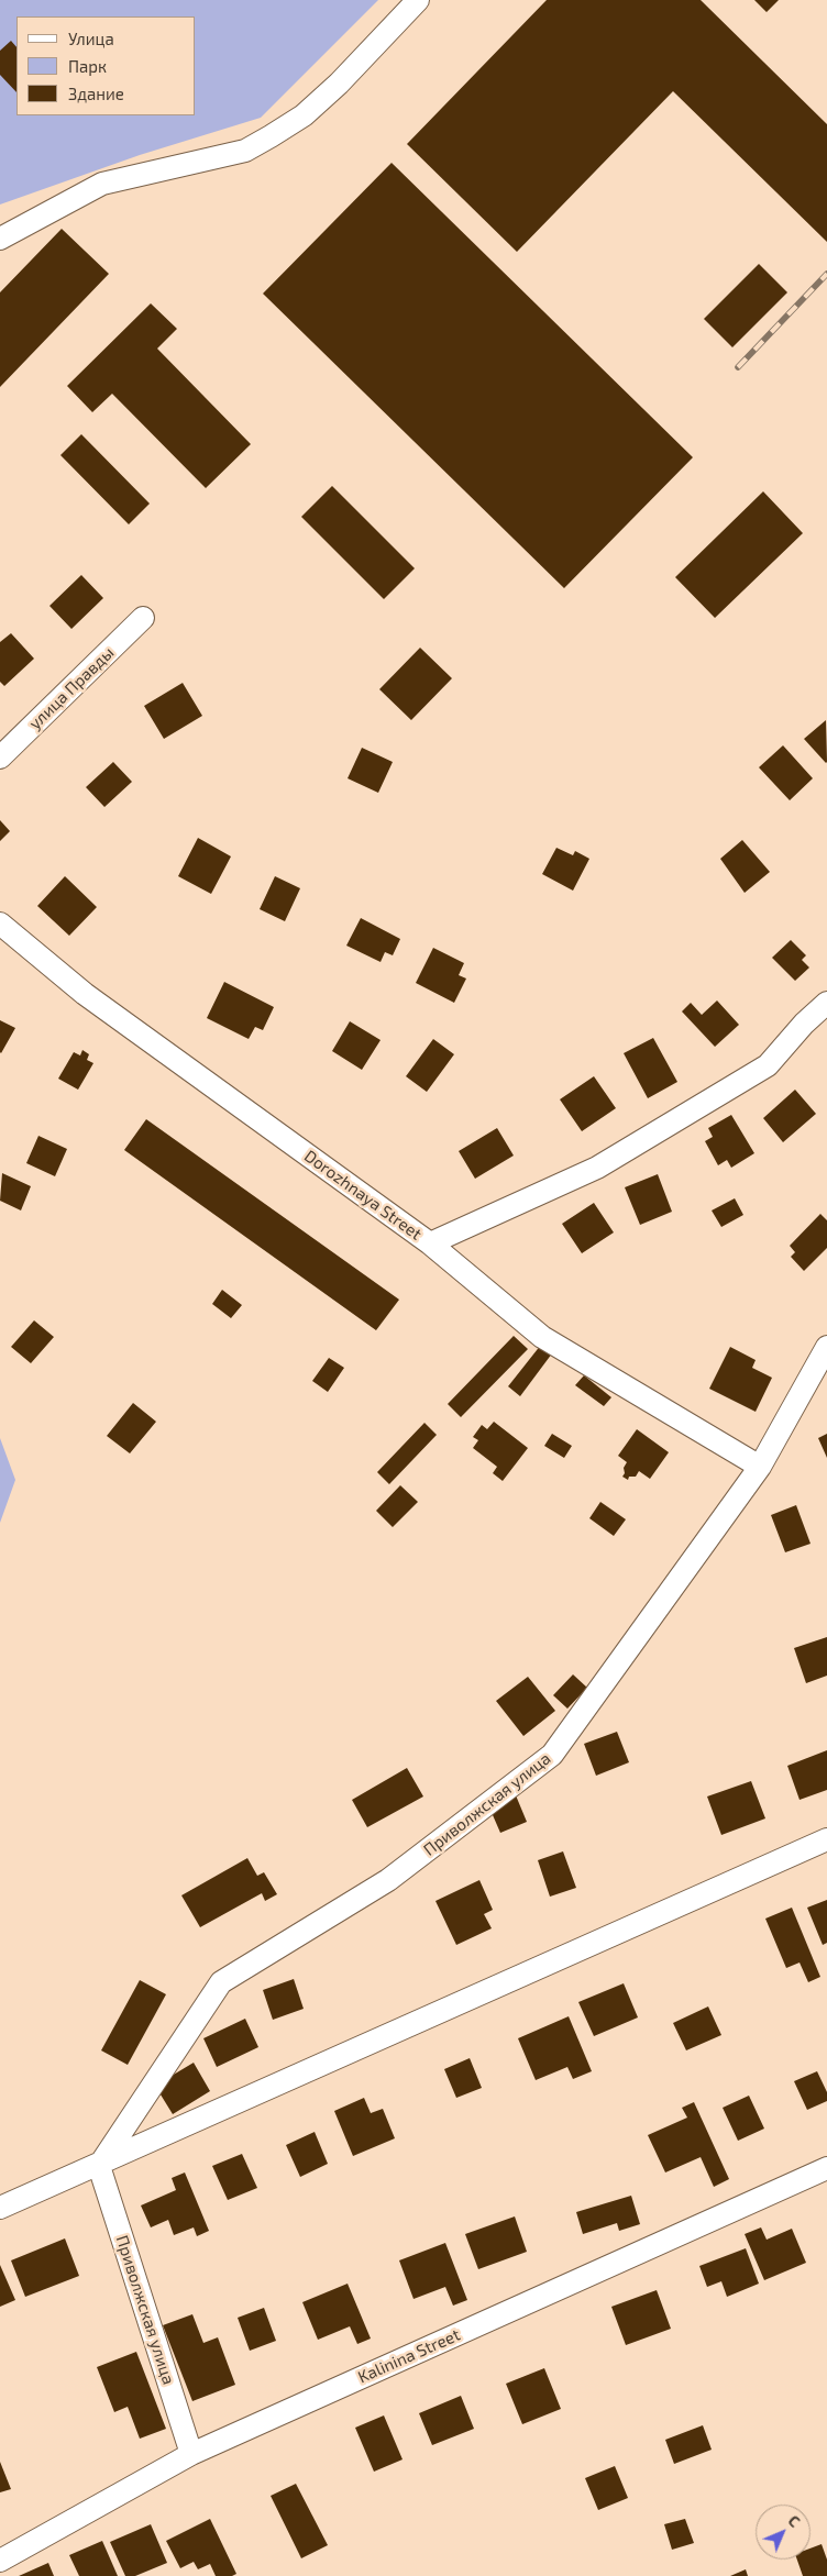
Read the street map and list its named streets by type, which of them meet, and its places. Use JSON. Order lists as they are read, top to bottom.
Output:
{
  "streets": {
    "street": [
      "улица Правды",
      "Dorozhnaya Street",
      "Приволжская улица",
      "Kalinina Street"
    ]
  },
  "crossings": [
    ["Приволжская улица", "Kalinina Street"]
  ],
  "legend": ["Улица", "Парк", "Здание"],
  "north": "top right"
}
